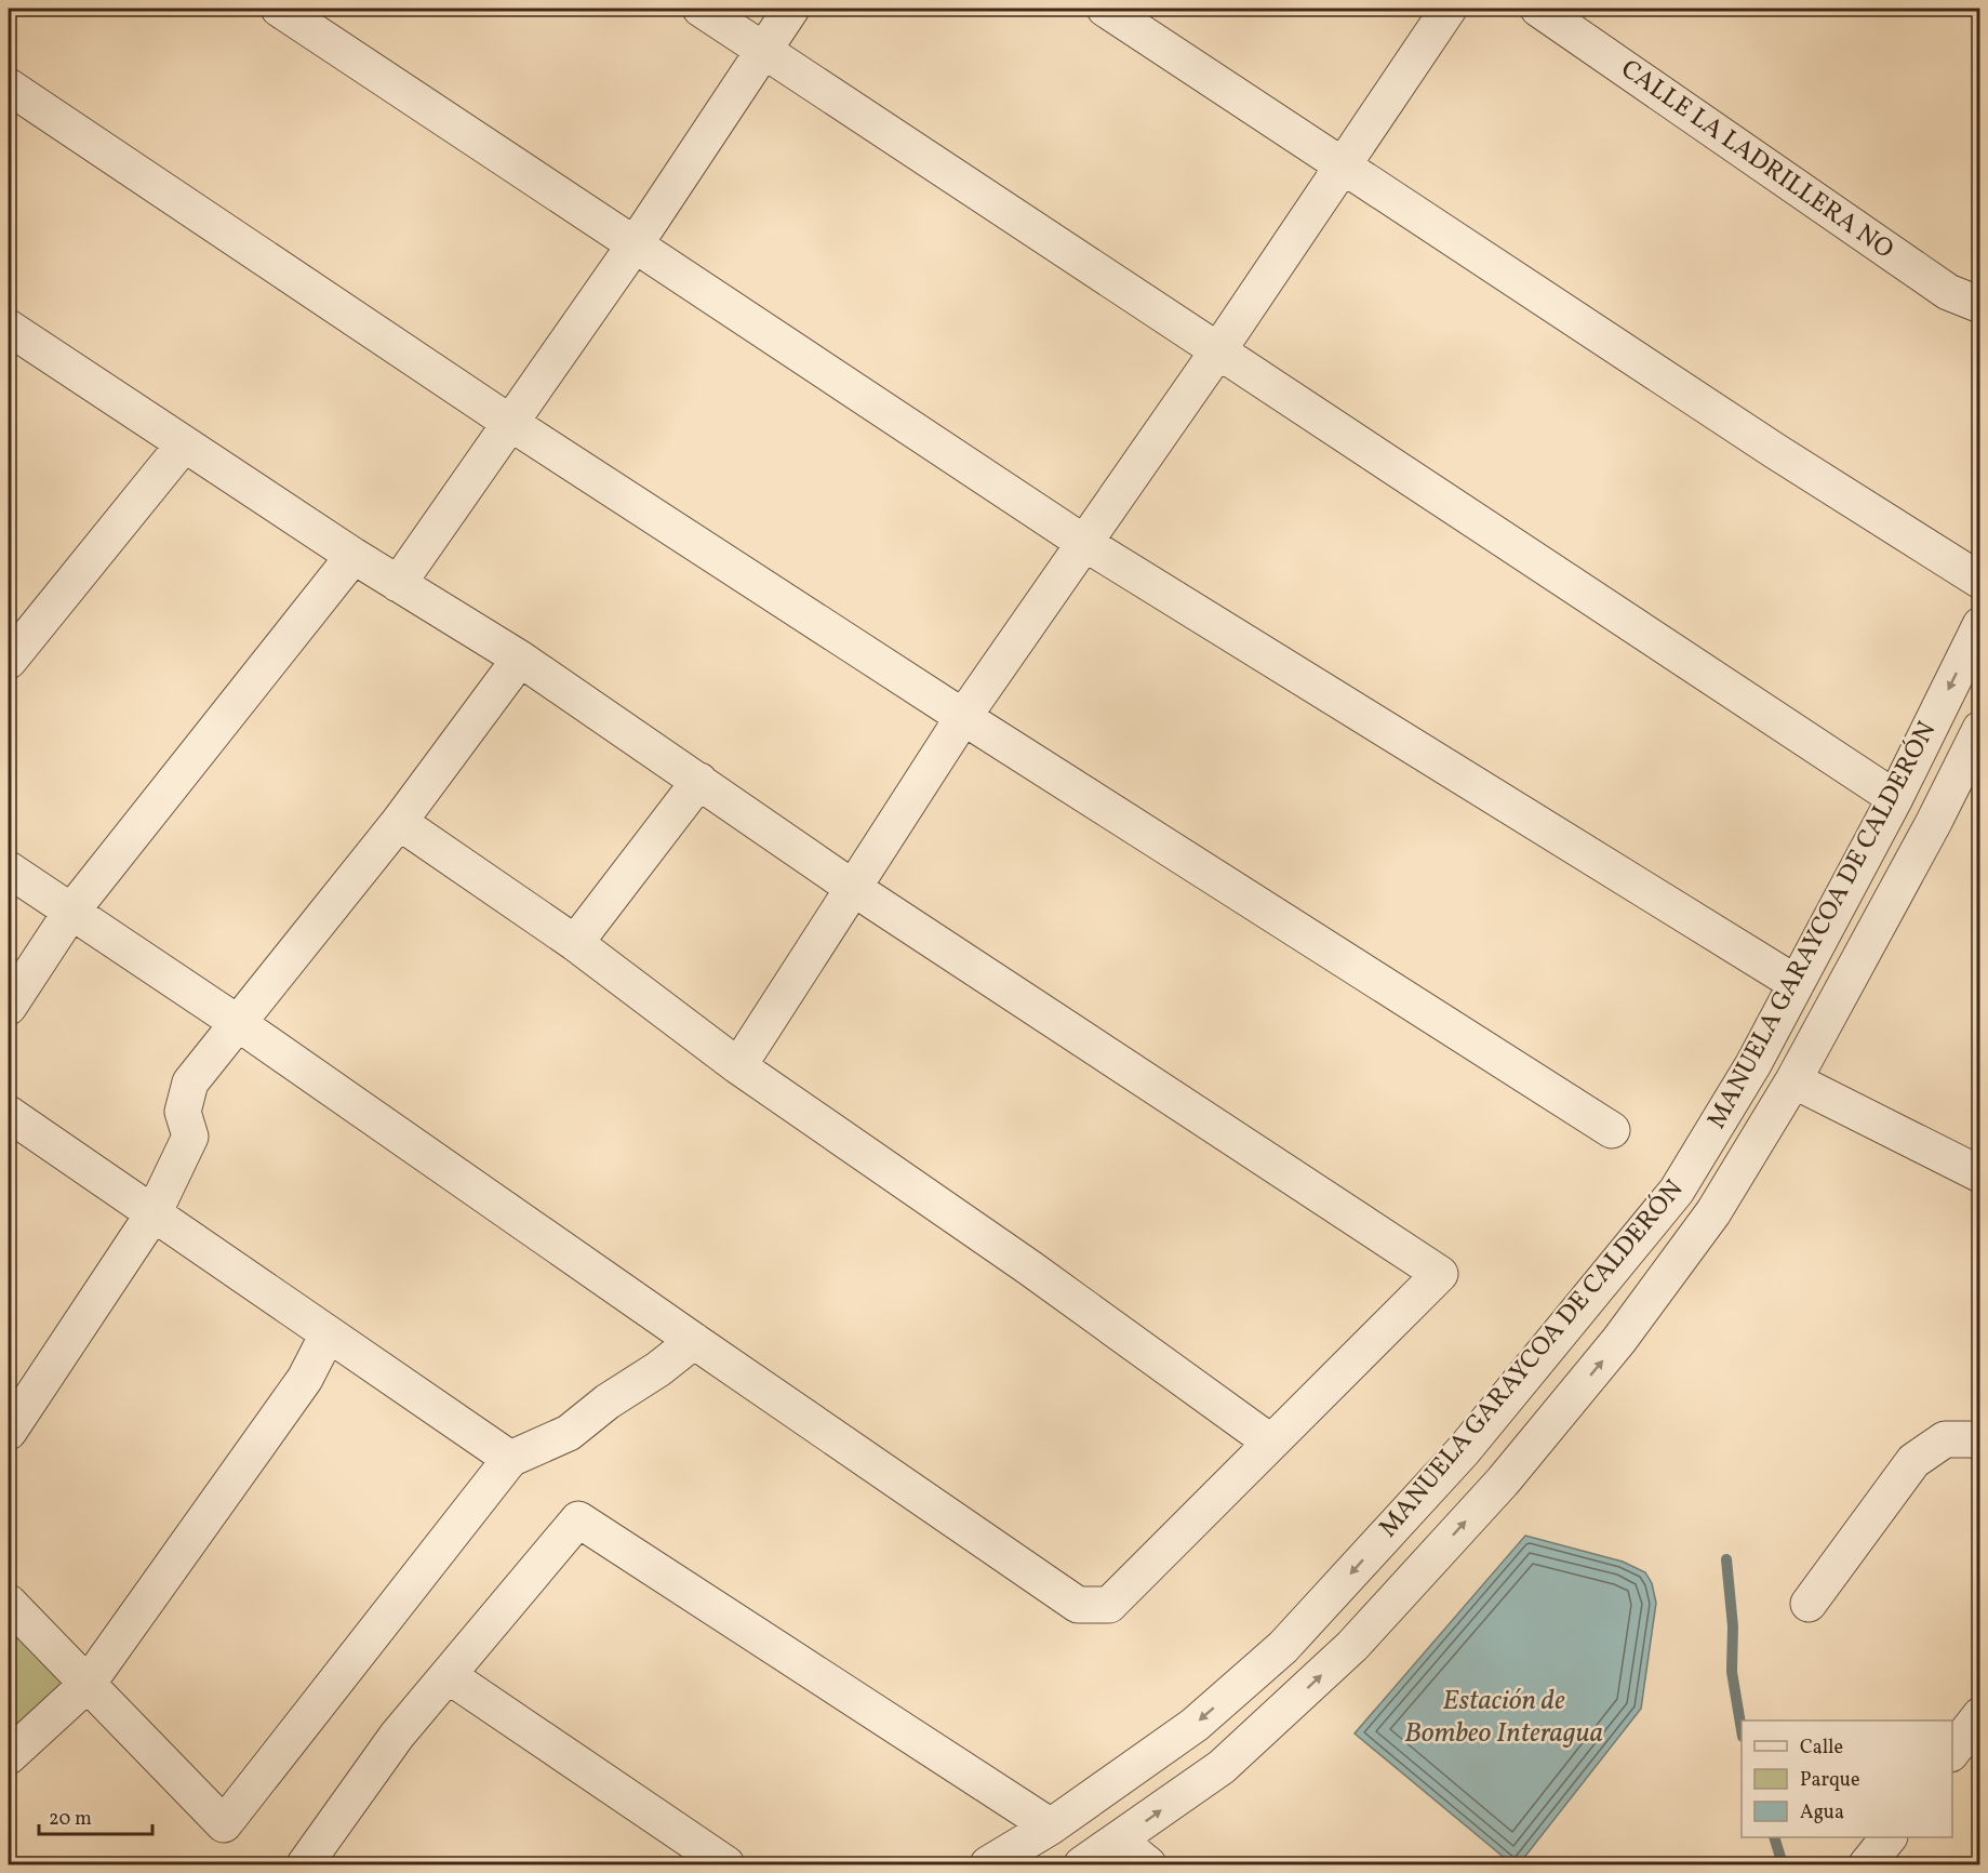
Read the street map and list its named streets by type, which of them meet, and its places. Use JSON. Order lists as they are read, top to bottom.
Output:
{
  "streets": {
    "street": ["CALLE LA LADRILLERA NO", "MANUELA GARAYCOA DE CALDERÓN"]
  },
  "water": ["Estación de Bombeo Interagua"],
  "legend": ["Calle", "Parque", "Agua"],
  "scale_bar": "20 m"
}
